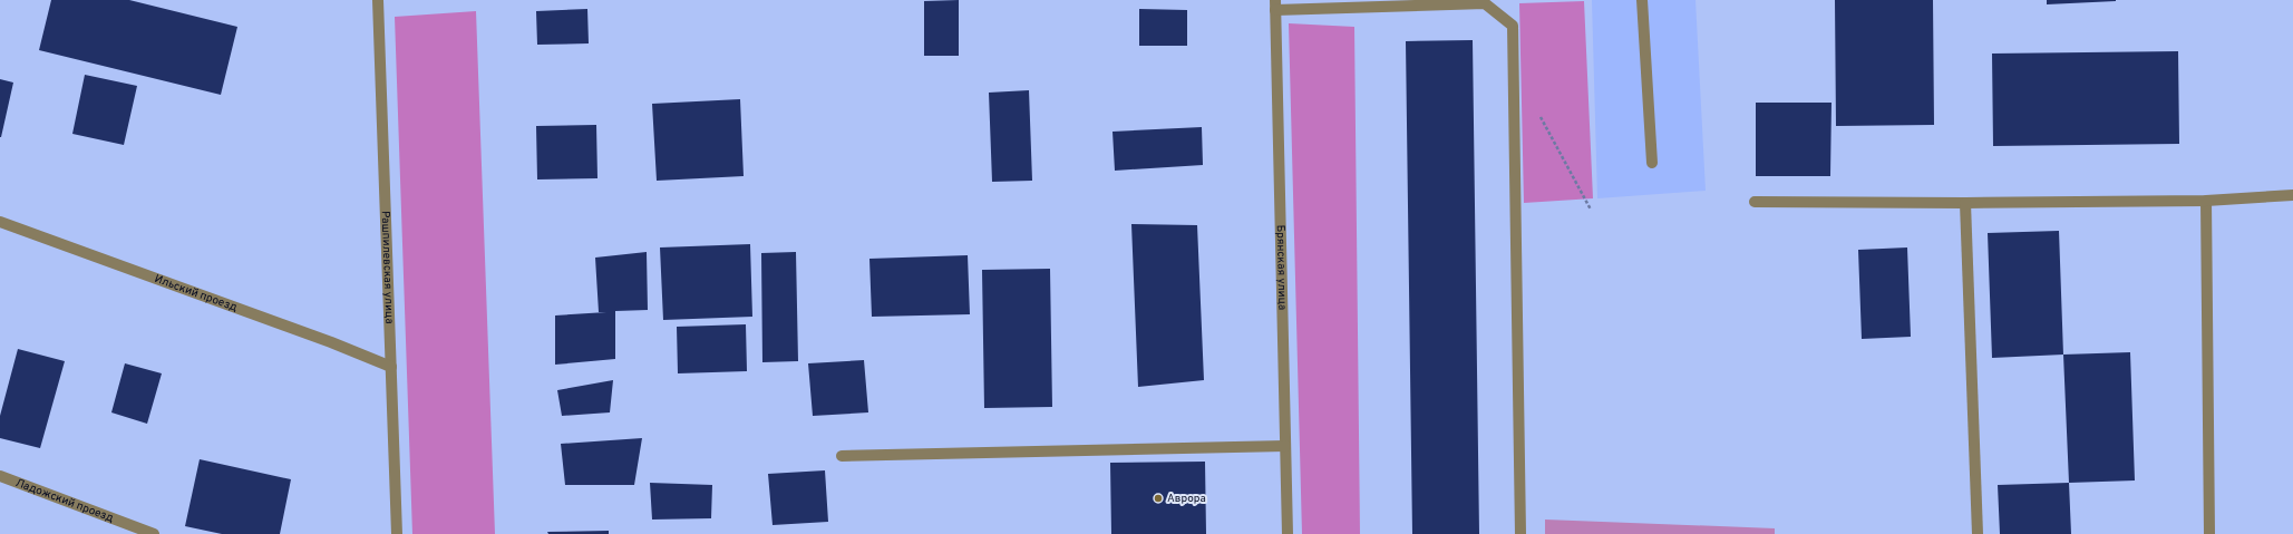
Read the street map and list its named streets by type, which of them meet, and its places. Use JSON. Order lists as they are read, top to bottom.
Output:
{
  "streets": {
    "street": [
      "Рашпилевская улица",
      "Брянская улица",
      "Ильский проезд",
      "Ладожский проезд"
    ]
  },
  "crossings": [
    ["Рашпилевская улица", "Ильский проезд"]
  ],
  "places": ["Аврора"]
}
